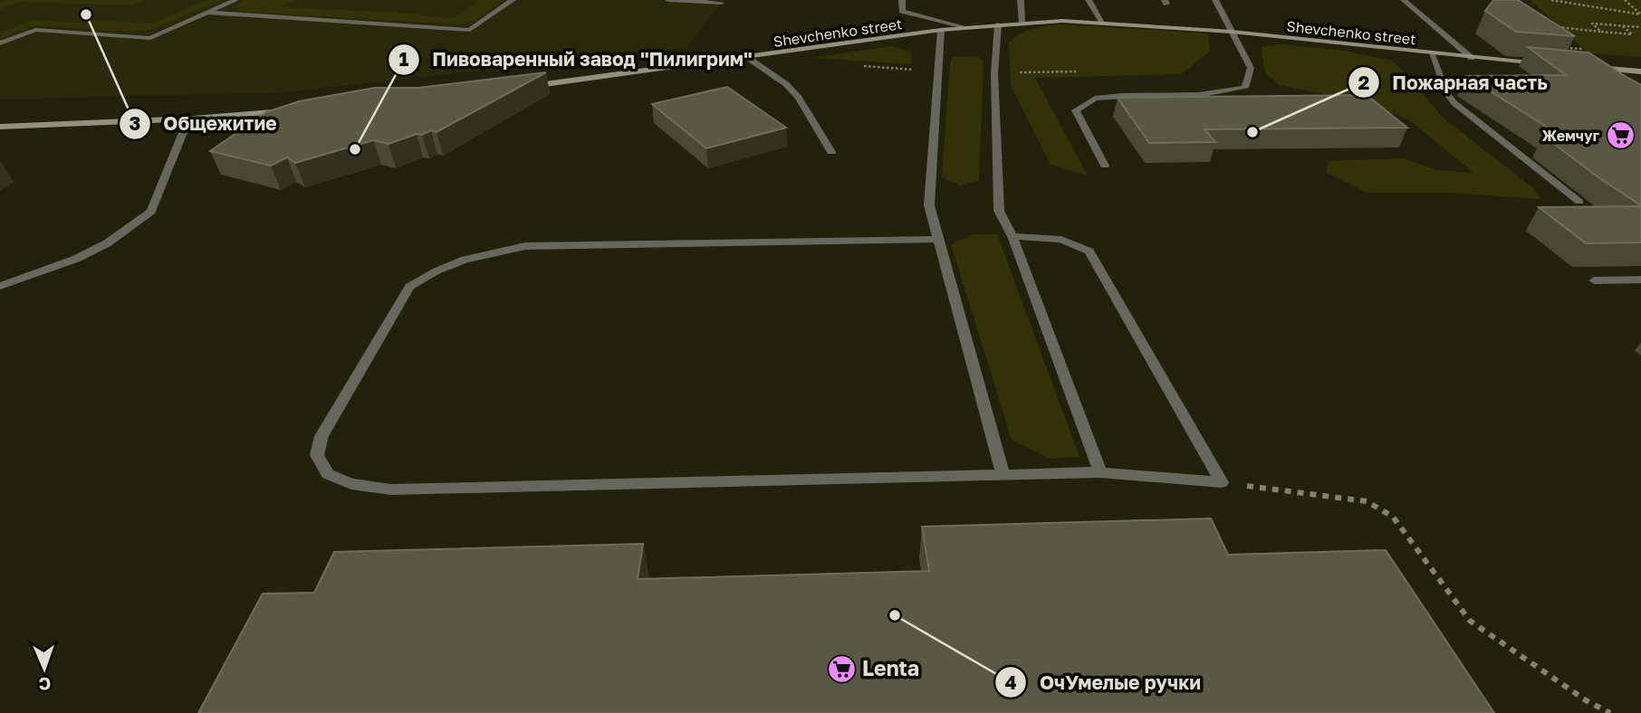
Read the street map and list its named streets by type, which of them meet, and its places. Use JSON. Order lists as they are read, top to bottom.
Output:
{
  "streets": {
    "main road": ["Shevchenko street"]
  },
  "places": {
    "other": [
      "Общежитие",
      "Пожарная часть",
      "Пивоваренный завод \"Пилигрим\"",
      "ОчУмелые ручки"
    ],
    "supermarket": ["Жемчуг", "Lenta"]
  },
  "north": "bottom"
}
